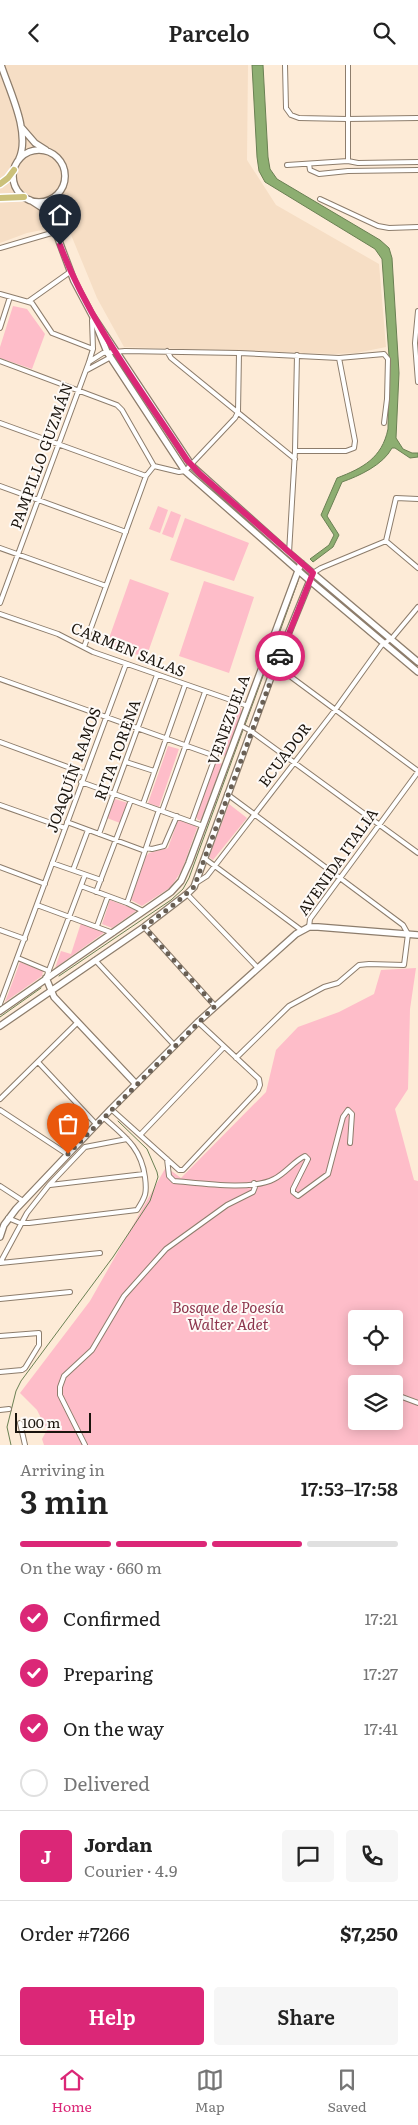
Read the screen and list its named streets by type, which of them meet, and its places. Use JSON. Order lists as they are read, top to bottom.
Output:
{
  "streets": {
    "main road": ["VENEZUELA", "AVENIDA ITALIA"],
    "street": [
      "PAMPILLO GUZMÁN",
      "CARMEN SALAS",
      "RITA TORENA",
      "ECUADOR",
      "JOAQUÍN RAMOS"
    ]
  },
  "crossings": [
    ["CARMEN SALAS", "VENEZUELA"],
    ["CARMEN SALAS", "RITA TORENA"],
    ["CARMEN SALAS", "JOAQUÍN RAMOS"]
  ],
  "parks": ["Bosque de Poesía Walter Adet"],
  "scale_bar": "100 m",
  "page": {
    "header": "Parcelo",
    "scale": "100 m",
    "heading": ["3 min", "Arriving in", "17:53–17:58"],
    "panel": [
      "Jordan",
      "Courier · 4.9",
      "Order #7266",
      "$7,250"
    ],
    "bar": "On the way · 660 m",
    "list": [
      ["Confirmed", "17:21"],
      ["Preparing", "17:27"],
      ["On the way", "17:41"],
      "Delivered"
    ],
    "round": "J",
    "buttons": ["Help", "Share"],
    "tabs": ["Home", "Map", "Saved"]
  }
}
